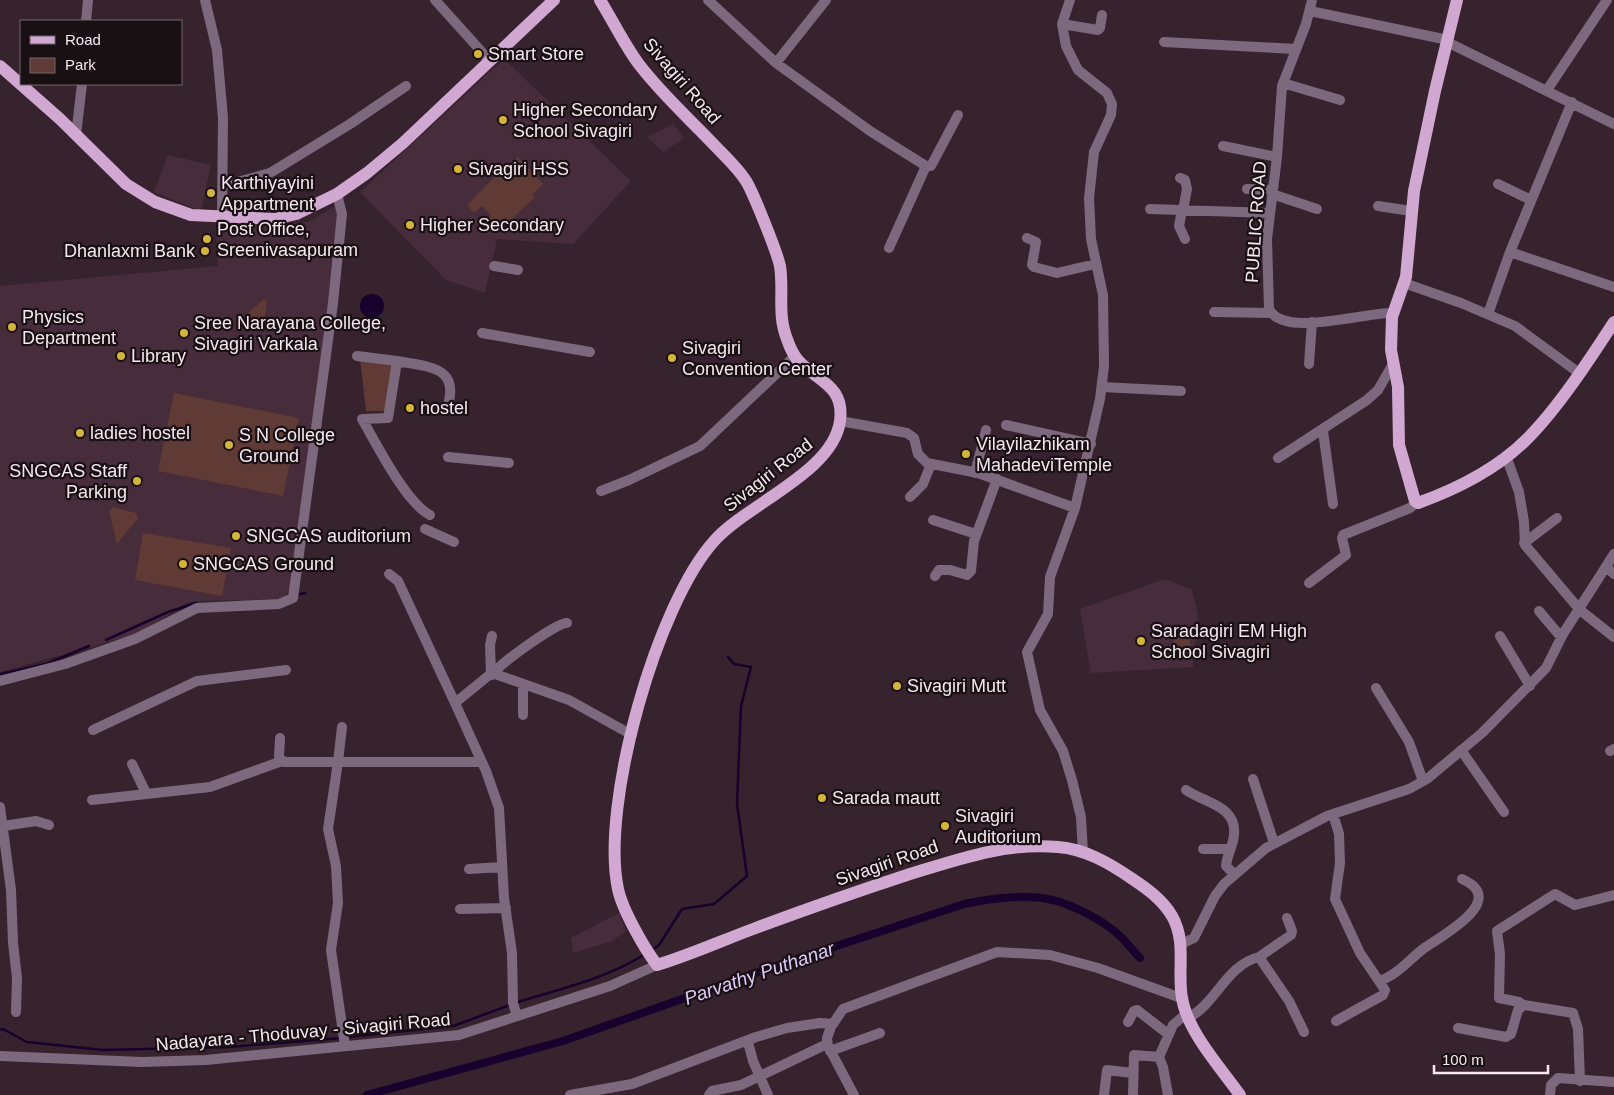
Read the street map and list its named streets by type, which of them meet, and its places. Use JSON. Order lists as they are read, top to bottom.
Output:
{
  "streets": {
    "main road": ["Sivagiri Road"],
    "street": ["PUBLIC ROAD", "Nadayara - Thoduvay - Sivagiri Road"]
  },
  "crossings": [
    ["Sivagiri Road", "Nadayara - Thoduvay - Sivagiri Road"]
  ],
  "water": ["Parvathy Puthanar"],
  "places": [
    "Smart Store",
    "Higher Secondary School Sivagiri",
    "Sivagiri HSS",
    "Karthiyayini Appartment",
    "Higher Secondary",
    "Post Office, Sreenivasapuram",
    "Dhanlaxmi Bank",
    "Physics Department",
    "Sree Narayana College, Sivagiri Varkala",
    "Library",
    "Sivagiri Convention Center",
    "hostel",
    "ladies hostel",
    "S N College Ground",
    "Vilayilazhikam MahadeviTemple",
    "SNGCAS Staff Parking",
    "SNGCAS auditorium",
    "SNGCAS Ground",
    "Saradagiri EM High School Sivagiri",
    "Sivagiri Mutt",
    "Sarada mautt",
    "Sivagiri Auditorium"
  ],
  "legend": ["Road", "Park"],
  "scale_bar": "100 m"
}
